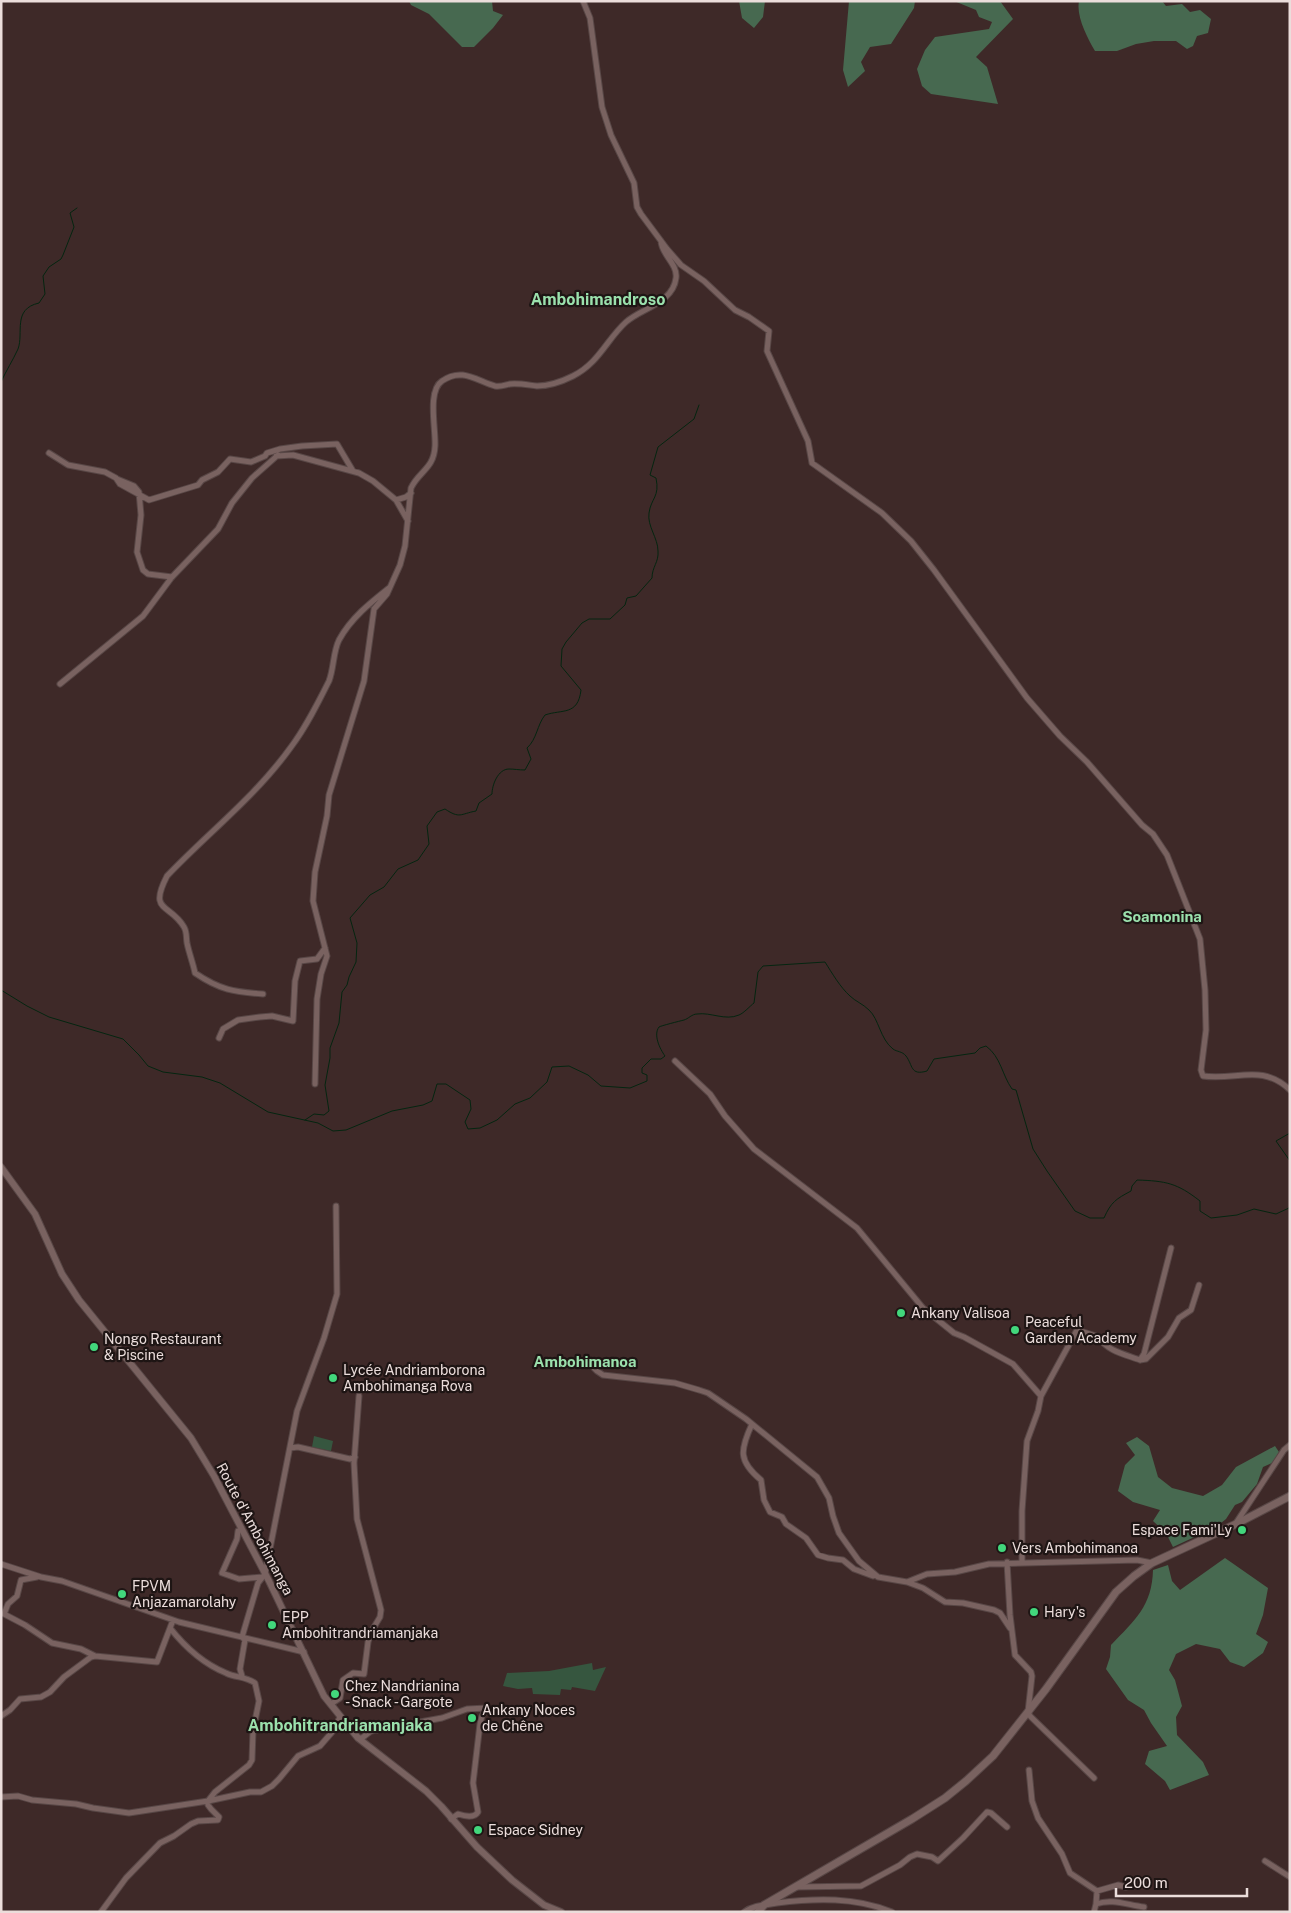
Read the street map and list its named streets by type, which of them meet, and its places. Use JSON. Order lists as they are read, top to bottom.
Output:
{
  "streets": {
    "street": ["Route d'Ambohimanga"]
  },
  "districts": [
    "Ambohimandroso",
    "Soamonina",
    "Ambohimanoa",
    "Ambohitrandriamanjaka"
  ],
  "places": [
    "Ankany Valisoa",
    "Peaceful Garden Academy",
    "Nongo Restaurant & Piscine",
    "Lycée Andriamborona Ambohimanga Rova",
    "Espace Fami'Ly",
    "Vers Ambohimanoa",
    "FPVM Anjazamarolahy",
    "Hary's",
    "EPP Ambohitrandriamanjaka",
    "Chez Nandrianina - Snack - Gargote",
    "Ankany Noces de Chêne",
    "Espace Sidney"
  ],
  "scale_bar": "200 m"
}
